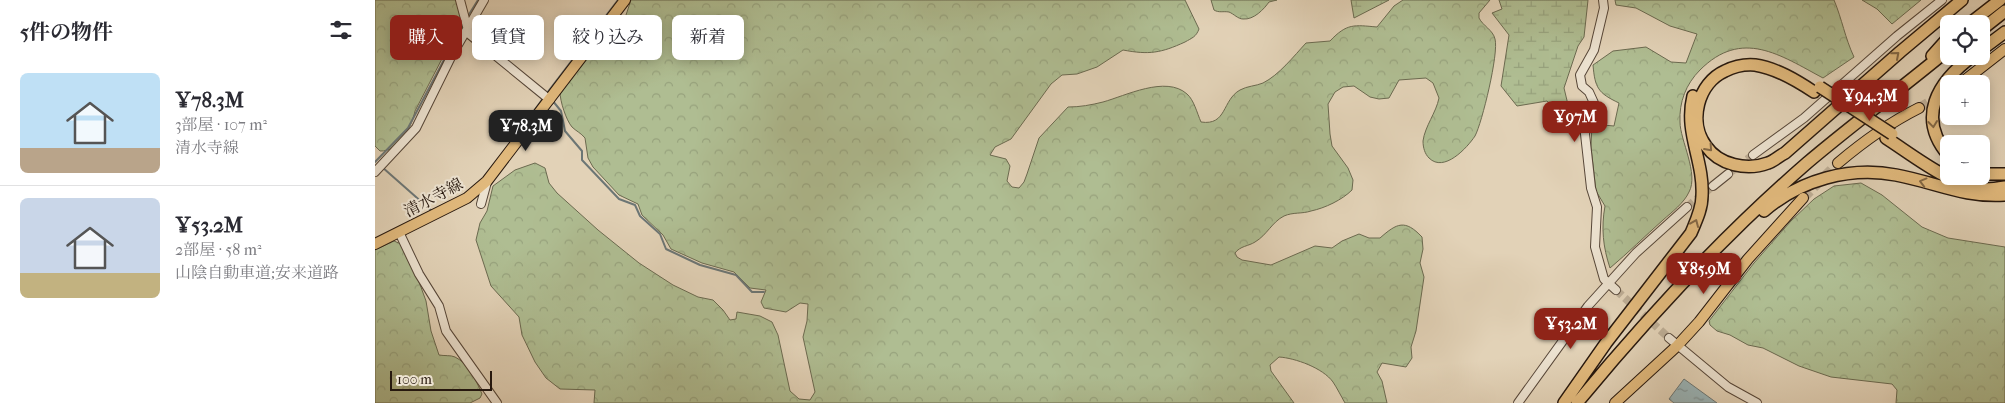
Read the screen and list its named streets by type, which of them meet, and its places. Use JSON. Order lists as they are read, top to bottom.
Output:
{
  "streets": {
    "main road": ["清水寺線"]
  },
  "scale_bar": "100 m",
  "page": {
    "heading": "5件の物件",
    "map_buttons": ["+", "−"],
    "chip": [
      "購入",
      "賃貸",
      "絞り込み",
      "新着"
    ],
    "list": [
      {
        "name": "¥78.3M",
        "note": "3部屋 · 107 m² · 清水寺線"
      },
      {
        "name": "¥53.2M",
        "note": "2部屋 · 58 m² · 山陰自動車道;安来道路"
      }
    ],
    "price": [
      "¥94.3M",
      "¥97M",
      "¥78.3M",
      "¥85.9M",
      "¥53.2M"
    ],
    "scale": "100 m"
  }
}
